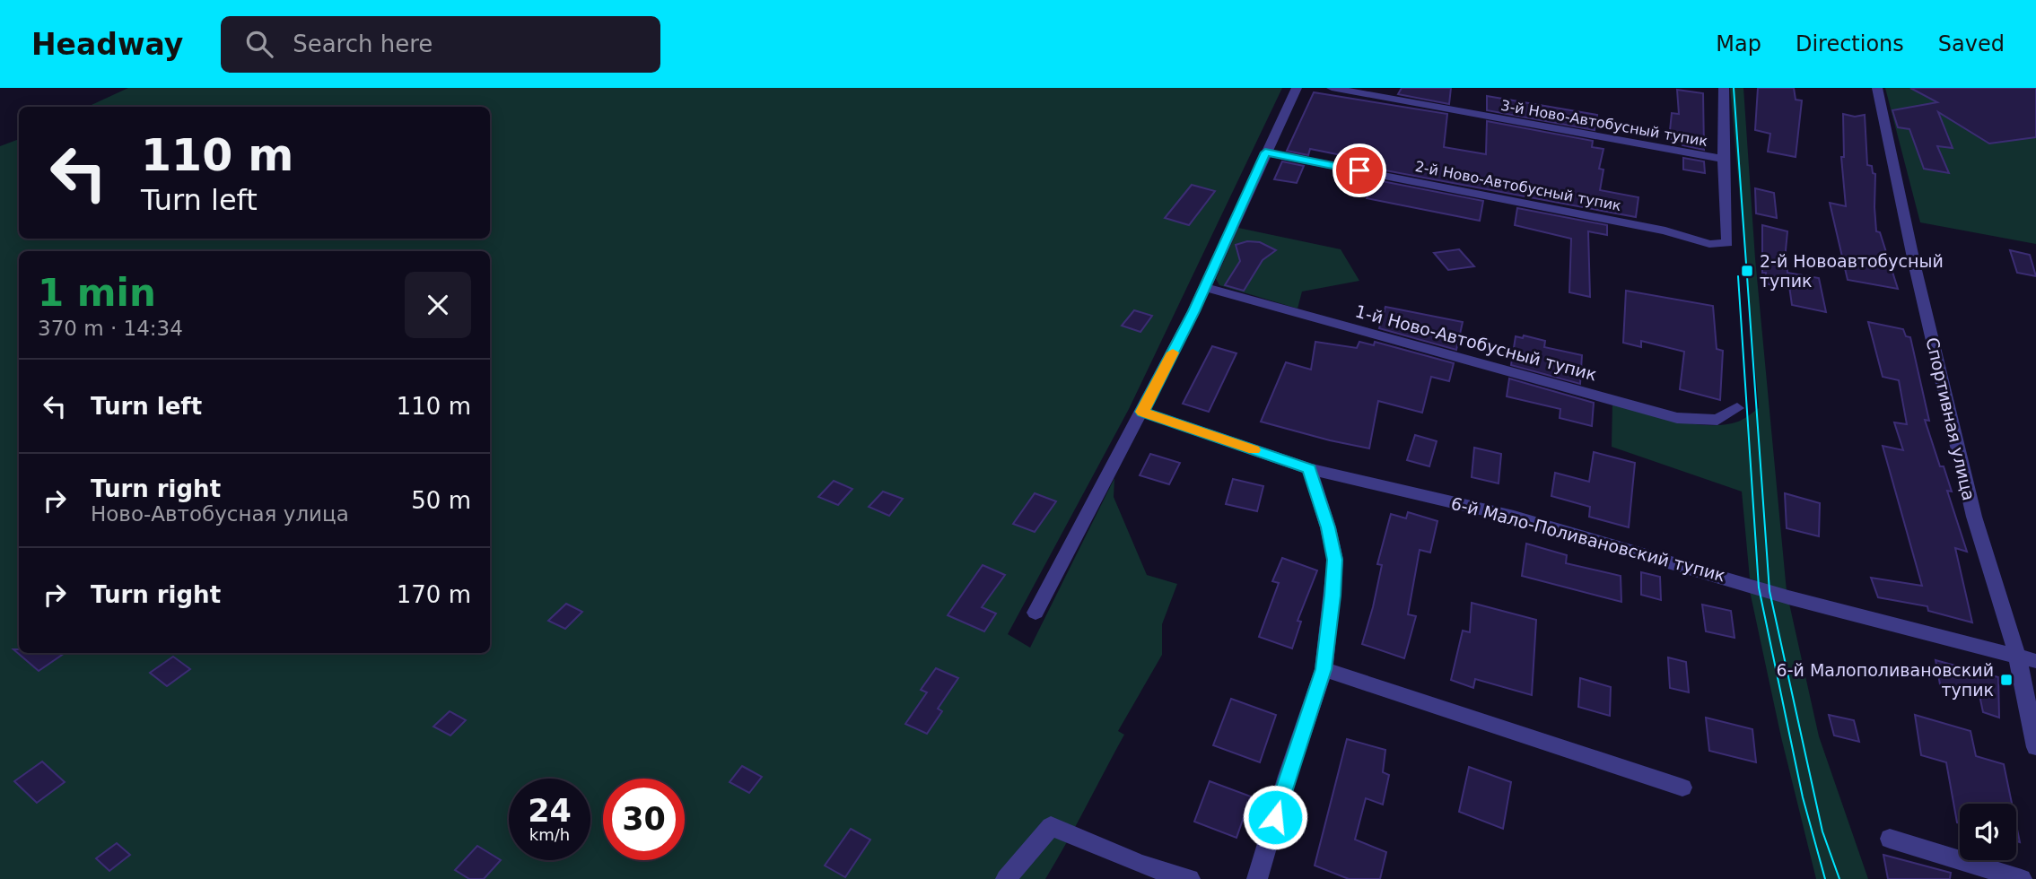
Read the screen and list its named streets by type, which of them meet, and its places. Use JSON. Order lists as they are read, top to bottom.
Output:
{
  "streets": {
    "street": [
      "3-й Ново-Автобусный тупик",
      "2-й Ново-Автобусный тупик",
      "1-й Ново-Автобусный тупик",
      "Спортивная улица",
      "6-й Мало-Поливановский тупик"
    ]
  },
  "crossings": [
    ["3-й Ново-Автобусный тупик", "2-й Ново-Автобусный тупик"],
    ["Спортивная улица", "6-й Мало-Поливановский тупик"]
  ],
  "places": {
    "transit": ["2-й Новоавтобусный тупик", "6-й Малополивановский тупик"]
  },
  "page": {
    "header": "Headway",
    "search": "Search here",
    "nav": ["Map", "Directions", "Saved"],
    "turn": ["110 m", "Turn left"],
    "heading": ["1 min", "370 m · 14:34"],
    "list": [
      {
        "name": "Turn left",
        "value": "110 m"
      },
      {
        "name": "Turn right",
        "note": "Ново-Автобусная улица",
        "value": "50 m"
      },
      {
        "name": "Turn right",
        "value": "170 m"
      }
    ],
    "speed": "24 km/h",
    "limit": "30"
  }
}
